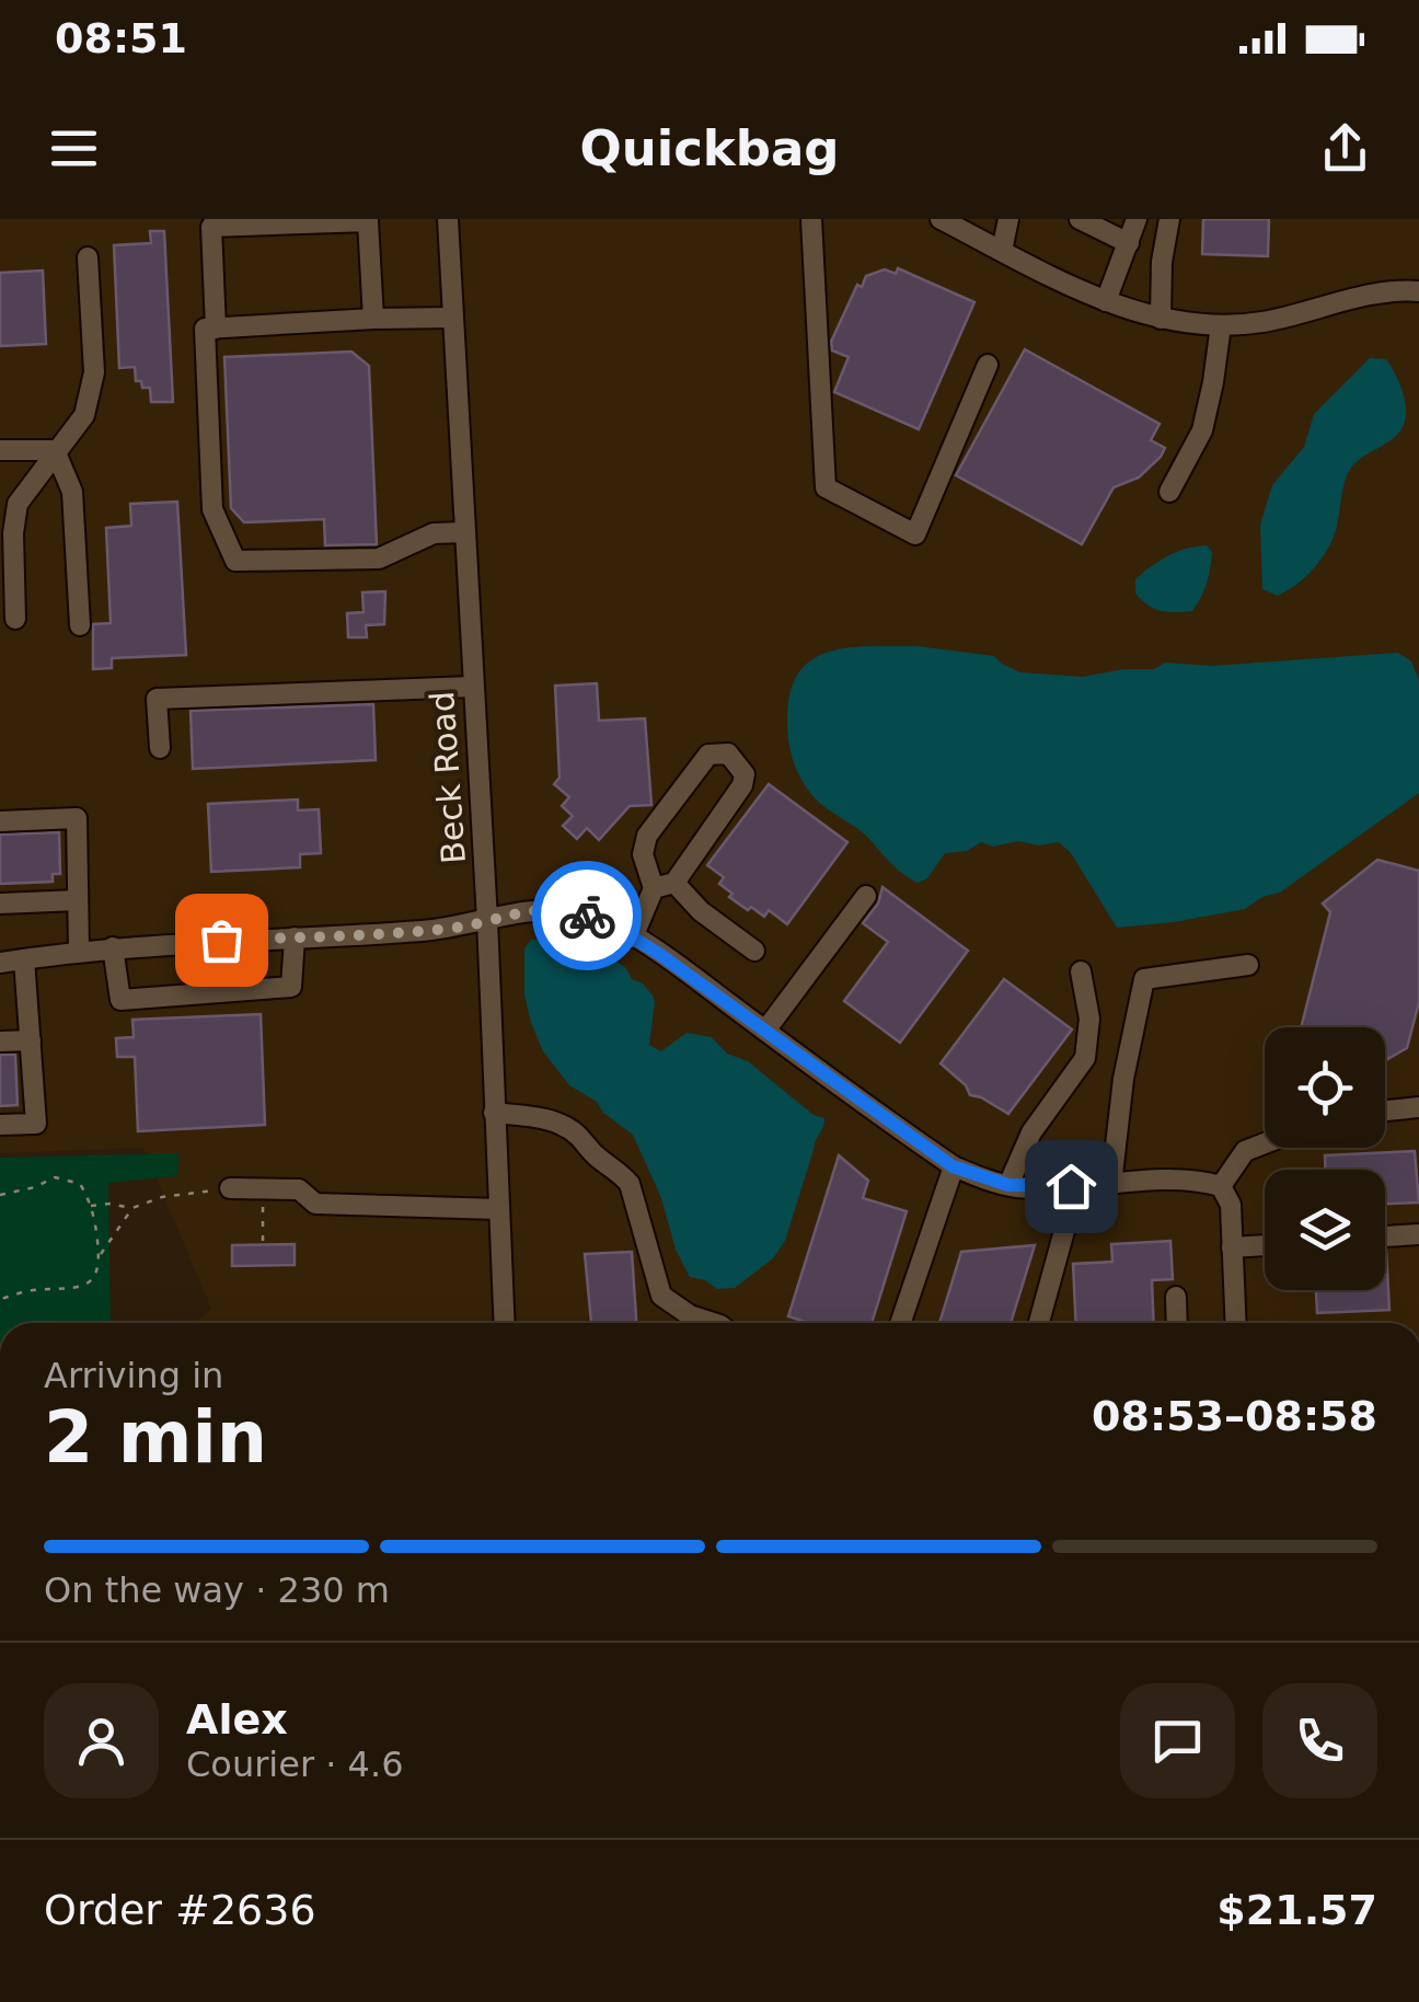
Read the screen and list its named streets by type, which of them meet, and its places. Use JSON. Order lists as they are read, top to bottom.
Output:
{
  "streets": {
    "street": ["Beck Road"]
  },
  "page": {
    "status": "08:51",
    "header": "Quickbag",
    "heading": ["2 min", "Arriving in", "08:53–08:58"],
    "panel": [
      "Alex",
      "Courier · 4.6",
      "Order #2636",
      "$21.57"
    ],
    "bar": "On the way · 230 m"
  }
}
